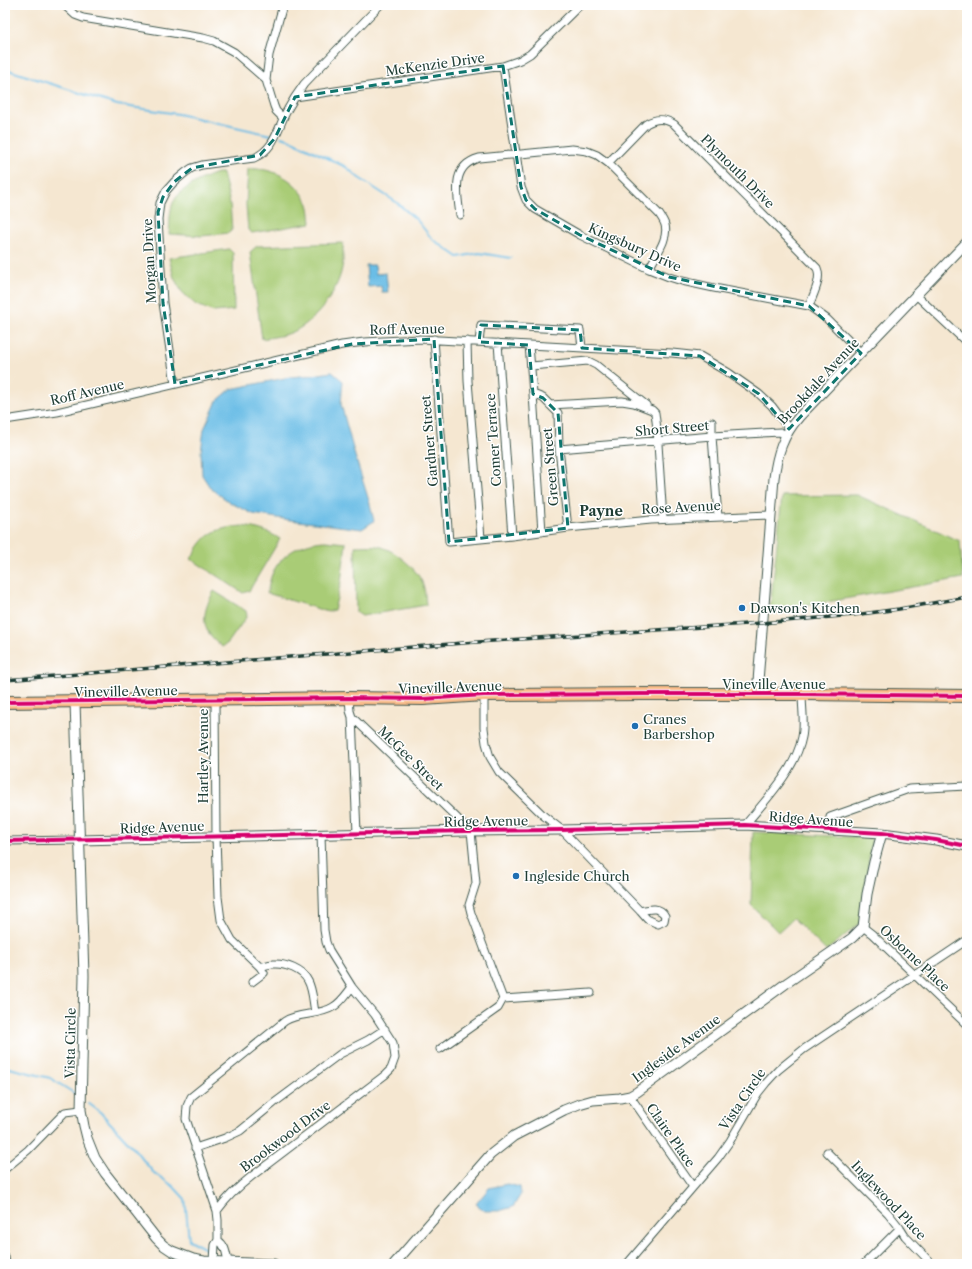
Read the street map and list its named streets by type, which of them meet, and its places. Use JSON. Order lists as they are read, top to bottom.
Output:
{
  "streets": {
    "main road": ["Vineville Avenue"],
    "street": [
      "McKenzie Drive",
      "Plymouth Drive",
      "Kingsbury Drive",
      "Morgan Drive",
      "Roff Avenue",
      "Brookdale Avenue",
      "Short Street",
      "Comer Terrace",
      "Gardner Street",
      "Green Street",
      "Rose Avenue",
      "Hartley Avenue",
      "McGee Street",
      "Ridge Avenue",
      "Osborne Place",
      "Vista Circle",
      "Ingleside Avenue",
      "Claire Place",
      "Brookwood Drive",
      "Inglewood Place"
    ]
  },
  "crossings": [
    ["McKenzie Drive", "Kingsbury Drive"],
    ["Plymouth Drive", "Kingsbury Drive"],
    ["Kingsbury Drive", "Brookdale Avenue"],
    ["Morgan Drive", "Roff Avenue"],
    ["Roff Avenue", "Brookdale Avenue"],
    ["Roff Avenue", "Short Street"],
    ["Roff Avenue", "Comer Terrace"],
    ["Roff Avenue", "Gardner Street"],
    ["Brookdale Avenue", "Short Street"],
    ["Brookdale Avenue", "Rose Avenue"],
    ["Brookdale Avenue", "Vineville Avenue"],
    ["Short Street", "Green Street"],
    ["Comer Terrace", "Rose Avenue"],
    ["Gardner Street", "Rose Avenue"],
    ["Green Street", "Rose Avenue"],
    ["Vineville Avenue", "Hartley Avenue"],
    ["Vineville Avenue", "Vista Circle"],
    ["Hartley Avenue", "Ridge Avenue"],
    ["McGee Street", "Ridge Avenue"],
    ["Ridge Avenue", "Vista Circle"],
    ["Osborne Place", "Vista Circle"],
    ["Osborne Place", "Ingleside Avenue"],
    ["Vista Circle", "Claire Place"],
    ["Ingleside Avenue", "Claire Place"]
  ],
  "districts": ["Payne"],
  "places": ["Dawson's Kitchen", "Cranes Barbershop", "Ingleside Church"]
}
